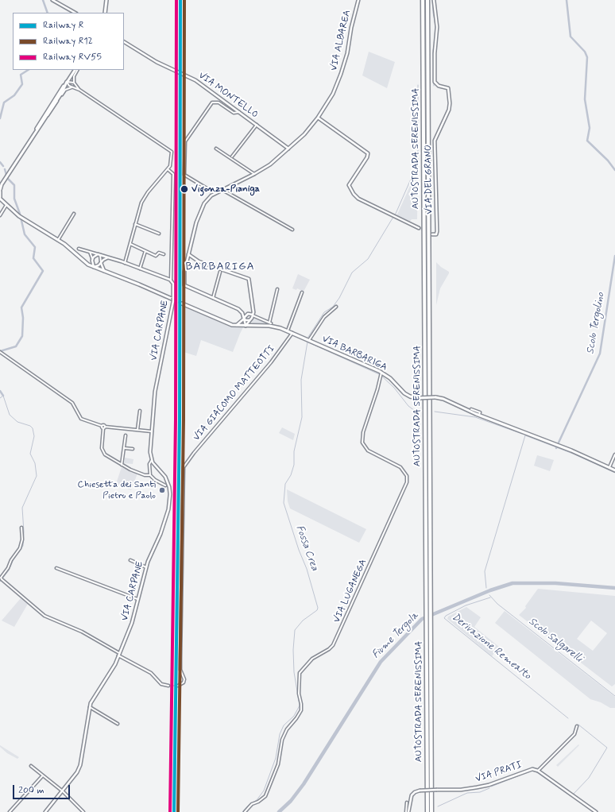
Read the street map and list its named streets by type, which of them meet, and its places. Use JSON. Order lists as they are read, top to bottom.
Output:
{
  "streets": {
    "highway": ["AUTOSTRADA SERENISSIMA"],
    "main road": ["VIA BARBARIGA"],
    "street": [
      "VIA ALBAREA",
      "VIA MONTELLO",
      "VIA DEL GRANO",
      "VIA CARPANE",
      "VIA GIACOMO MATTEOTTI",
      "VIA LUGANEGA",
      "VIA PRATI"
    ]
  },
  "crossings": [
    ["VIA ALBAREA", "VIA MONTELLO"],
    ["VIA BARBARIGA", "VIA GIACOMO MATTEOTTI"],
    ["VIA BARBARIGA", "VIA LUGANEGA"]
  ],
  "districts": ["BARBARIGA"],
  "water": [
    "Scolo Tergolino",
    "Fossa Crea",
    "Fiume Tergola",
    "Scolo Salgarelli",
    "Derivazione Remealto"
  ],
  "places": ["Vigonza-Pianiga", "Chiesetta dei Santi Pietro e Paolo"],
  "lines": ["rail line R", "rail line R12", "rail line RV55"],
  "legend": ["Railway R", "Railway R12", "Railway RV55"],
  "scale_bar": "200 m"
}
